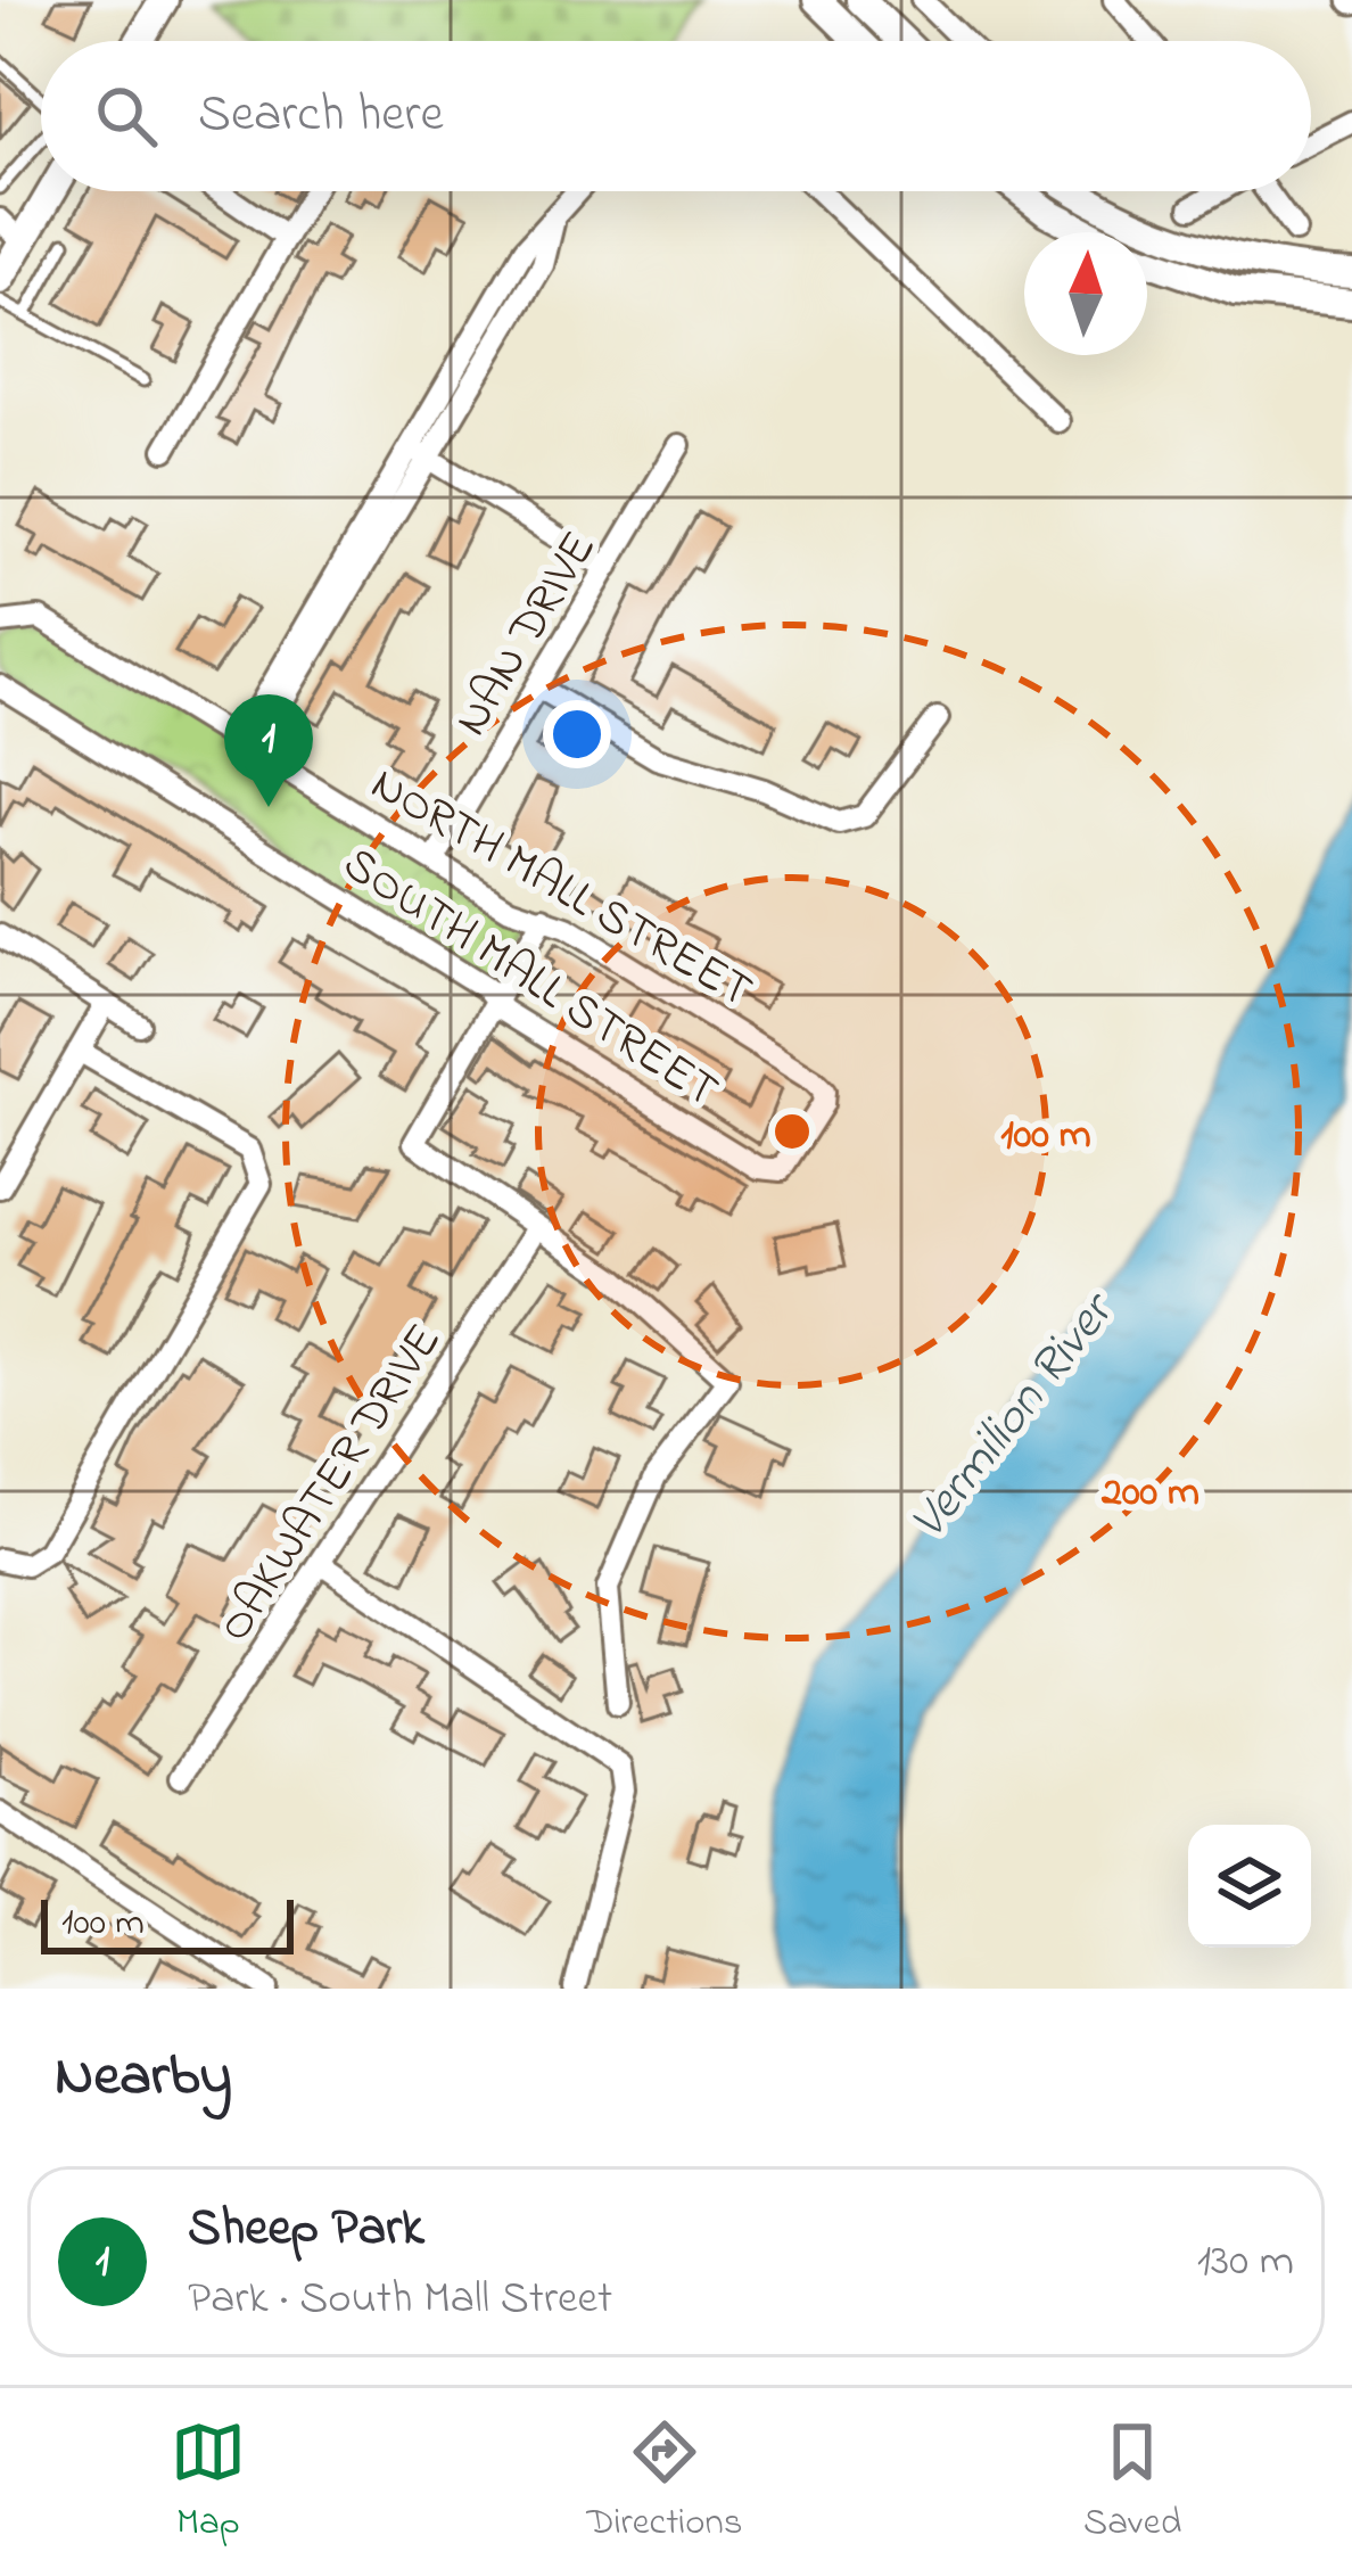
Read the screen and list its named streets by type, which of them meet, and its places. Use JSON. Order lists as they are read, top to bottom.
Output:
{
  "streets": {
    "street": [
      "NAN DRIVE",
      "NORTH MALL STREET",
      "SOUTH MALL STREET",
      "OAKWATER DRIVE"
    ]
  },
  "crossings": [
    ["NAN DRIVE", "NORTH MALL STREET"],
    ["NORTH MALL STREET", "SOUTH MALL STREET"]
  ],
  "water": ["Vermilion River"],
  "scale_bar": "100 m",
  "north": "top",
  "page": {
    "search": "Search here",
    "pins": "1",
    "scale": "100 m",
    "heading": "Nearby",
    "list": [
      {
        "mark": "1",
        "name": "Sheep Park",
        "note": "Park · South Mall Street",
        "value": "130 m"
      }
    ],
    "nav": ["Map", "Directions", "Saved"]
  },
  "rings": ["100 m", "200 m"]
}
